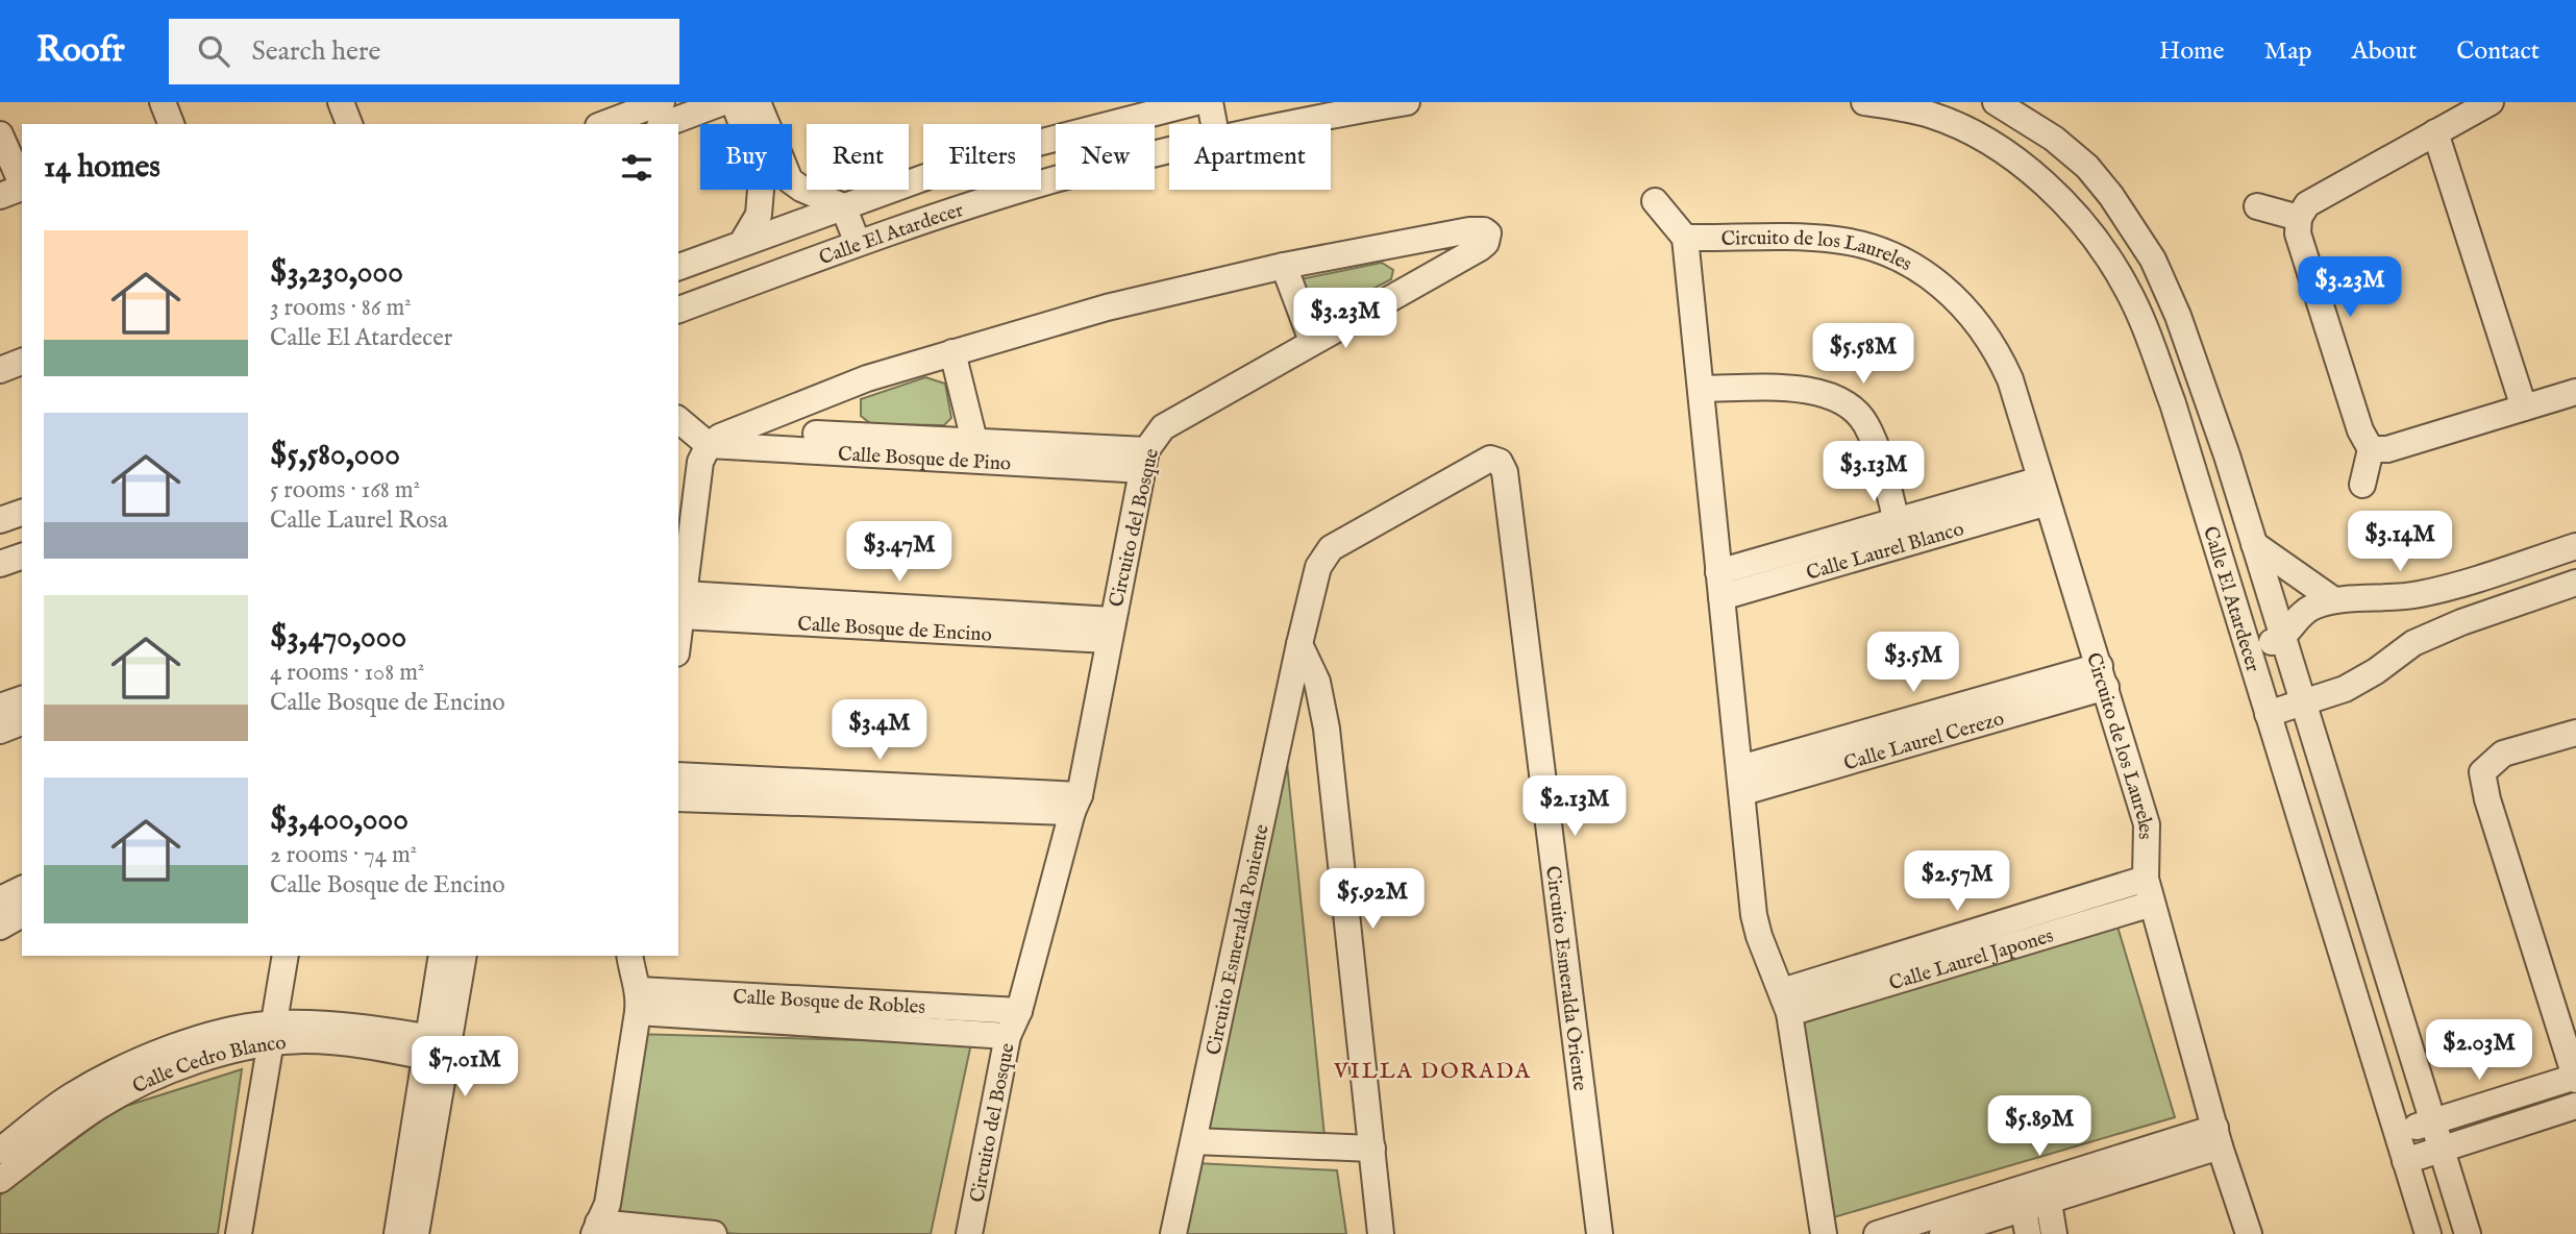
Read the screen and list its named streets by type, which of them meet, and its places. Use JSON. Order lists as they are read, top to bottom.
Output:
{
  "streets": {
    "street": [
      "Calle El Atardecer",
      "Circuito de los Laureles",
      "Calle Bosque de Pino",
      "Circuito del Bosque",
      "Calle Laurel Blanco",
      "Calle Bosque de Encino",
      "Calle Laurel Cerezo",
      "Circuito Esmeralda Poniente",
      "Calle Laurel Japones",
      "Circuito Esmeralda Oriente",
      "Calle Bosque de Robles",
      "Calle Cedro Blanco"
    ]
  },
  "crossings": [
    ["Circuito de los Laureles", "Calle Laurel Blanco"],
    ["Circuito de los Laureles", "Calle Laurel Cerezo"],
    ["Circuito de los Laureles", "Calle Laurel Japones"],
    ["Calle Bosque de Pino", "Circuito del Bosque"],
    ["Circuito del Bosque", "Calle Bosque de Encino"],
    ["Circuito del Bosque", "Calle Bosque de Robles"],
    ["Circuito Esmeralda Poniente", "Circuito Esmeralda Oriente"]
  ],
  "districts": ["VILLA DORADA"],
  "page": {
    "header": "Roofr",
    "search": "Search here",
    "nav": [
      "Home",
      "Map",
      "About",
      "Contact"
    ],
    "chip": [
      "Buy",
      "Rent",
      "Filters",
      "New",
      "Apartment"
    ],
    "heading": "14 homes",
    "list": [
      {
        "name": "$3,230,000",
        "note": "3 rooms · 86 m² · Calle El Atardecer"
      },
      {
        "name": "$5,580,000",
        "note": "5 rooms · 168 m² · Calle Laurel Rosa"
      },
      {
        "name": "$3,470,000",
        "note": "4 rooms · 108 m² · Calle Bosque de Encino"
      },
      {
        "name": "$3,400,000",
        "note": "2 rooms · 74 m² · Calle Bosque de Encino"
      }
    ],
    "price": [
      "$3.23M",
      "$3.23M",
      "$5.58M",
      "$3.13M",
      "$3.14M",
      "$3.47M",
      "$3.5M",
      "$3.4M",
      "$2.13M",
      "$2.57M",
      "$5.92M",
      "$2.03M",
      "$7.01M",
      "$5.89M"
    ]
  }
}
